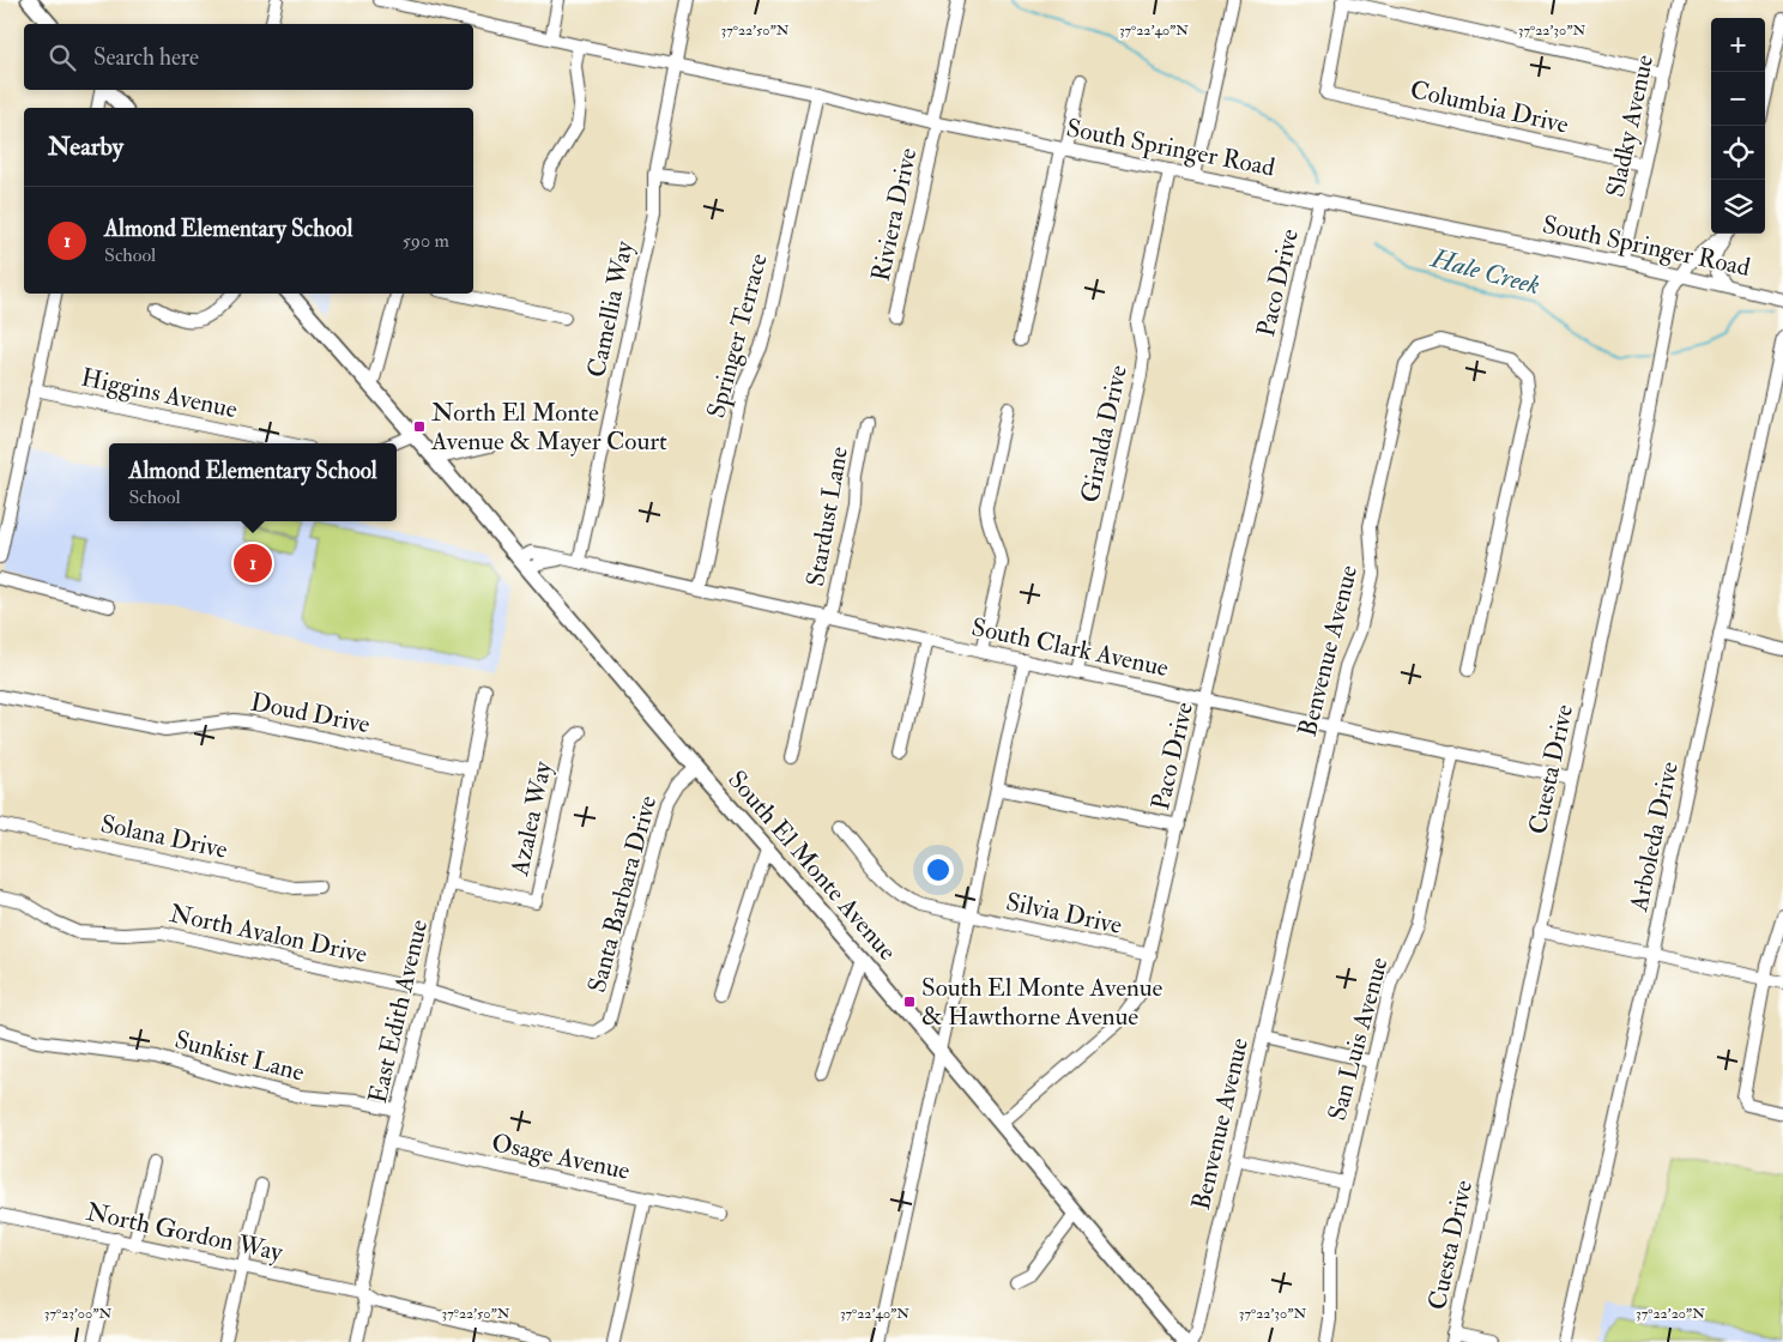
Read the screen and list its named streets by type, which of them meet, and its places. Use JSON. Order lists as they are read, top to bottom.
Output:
{
  "streets": {
    "main road": ["South El Monte Avenue"],
    "street": [
      "Columbia Drive",
      "Sladky Avenue",
      "South Springer Road",
      "Riviera Drive",
      "Paco Drive",
      "Camellia Way",
      "Springer Terrace",
      "Higgins Avenue",
      "Giralda Drive",
      "Stardust Lane",
      "South Clark Avenue",
      "Benvenue Avenue",
      "Doud Drive",
      "Cuesta Drive",
      "Azalea Way",
      "Solana Drive",
      "Arboleda Drive",
      "Santa Barbara Drive",
      "Silvia Drive",
      "North Avalon Drive",
      "East Edith Avenue",
      "San Luis Avenue",
      "Sunkist Lane",
      "Osage Avenue",
      "North Gordon Way"
    ]
  },
  "crossings": [
    ["Columbia Drive", "Sladky Avenue"],
    ["Sladky Avenue", "South Springer Road"],
    ["South Springer Road", "Riviera Drive"],
    ["South Springer Road", "Paco Drive"],
    ["South Springer Road", "Camellia Way"],
    ["South Springer Road", "Springer Terrace"],
    ["South Springer Road", "Giralda Drive"],
    ["South Springer Road", "Cuesta Drive"],
    ["Paco Drive", "South Clark Avenue"],
    ["Paco Drive", "South El Monte Avenue"],
    ["Paco Drive", "Silvia Drive"],
    ["Camellia Way", "South Clark Avenue"],
    ["Springer Terrace", "South Clark Avenue"],
    ["Giralda Drive", "South Clark Avenue"],
    ["Stardust Lane", "South Clark Avenue"],
    ["South Clark Avenue", "Benvenue Avenue"],
    ["South Clark Avenue", "Cuesta Drive"],
    ["South Clark Avenue", "South El Monte Avenue"],
    ["South Clark Avenue", "San Luis Avenue"],
    ["Doud Drive", "East Edith Avenue"],
    ["Azalea Way", "East Edith Avenue"],
    ["South El Monte Avenue", "Santa Barbara Drive"],
    ["Santa Barbara Drive", "North Avalon Drive"],
    ["North Avalon Drive", "East Edith Avenue"],
    ["East Edith Avenue", "Sunkist Lane"],
    ["East Edith Avenue", "Osage Avenue"],
    ["East Edith Avenue", "North Gordon Way"]
  ],
  "water": ["Hale Creek"],
  "places": {
    "transit": ["North El Monte Avenue & Mayer Court", "South El Monte Avenue & Hawthorne Avenue"]
  },
  "page": {
    "map_buttons": ["+", "−"],
    "search": "Search here",
    "heading": "Nearby",
    "list": [
      {
        "mark": "1",
        "name": "Almond Elementary School",
        "note": "School",
        "value": "590 m"
      }
    ],
    "popup": ["Almond Elementary School", "School"],
    "pins": "1"
  },
  "coordinates": [
    "37°22'50\"N",
    "37°22'40\"N",
    "37°22'30\"N",
    "37°23'00\"N",
    "37°22'20\"N"
  ]
}
